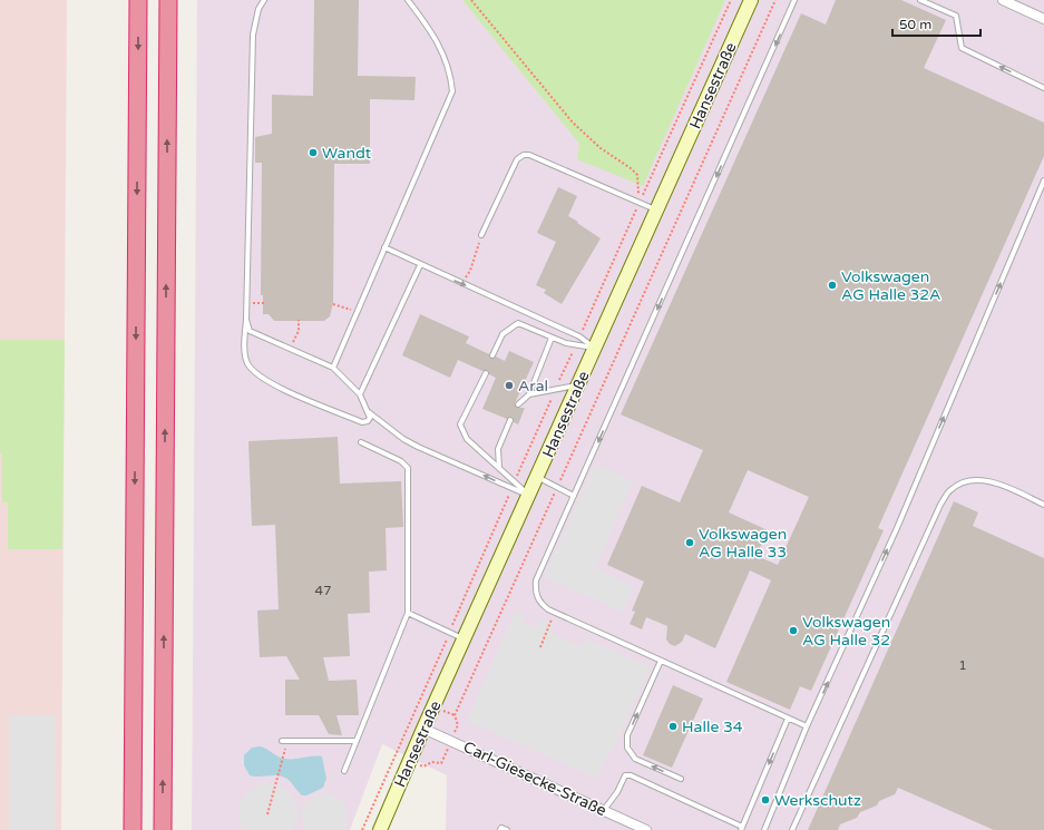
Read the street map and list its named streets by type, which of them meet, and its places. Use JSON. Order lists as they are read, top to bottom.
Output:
{
  "streets": {
    "main road": ["Hansestraße"],
    "street": ["Carl-Giesecke-Straße"]
  },
  "crossings": [
    ["Hansestraße", "Carl-Giesecke-Straße"]
  ],
  "places": [
    "Wandt",
    "Volkswagen AG Halle 32A",
    "Aral",
    "Volkswagen AG Halle 33",
    "Volkswagen AG Halle 32",
    "Halle 34",
    "Werkschutz"
  ],
  "house_numbers": ["47", "1"],
  "scale_bar": "50 m"
}
